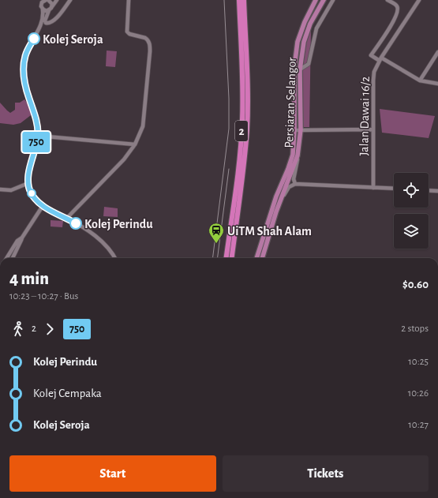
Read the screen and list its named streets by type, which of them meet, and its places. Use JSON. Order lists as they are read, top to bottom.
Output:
{
  "streets": {
    "highway": ["2"],
    "main road": ["Persiaran Selangor"],
    "street": ["Jalan Dawai 16/2"]
  },
  "places": {
    "other": ["Kolej Seroja", "Kolej Perindu"],
    "station": ["UiTM Shah Alam"]
  },
  "lines": ["bus line 750"],
  "page": {
    "on_map": "750",
    "heading": ["4 min", "10:23 – 10:27 · Bus", "$0.60"],
    "legs": ["2", "750", "2 stops"],
    "list": [
      {
        "name": "Kolej Perindu",
        "value": "10:25"
      },
      {
        "name": "Kolej Cempaka",
        "value": "10:26"
      },
      {
        "name": "Kolej Seroja",
        "value": "10:27"
      }
    ],
    "buttons": ["Start", "Tickets"]
  }
}
